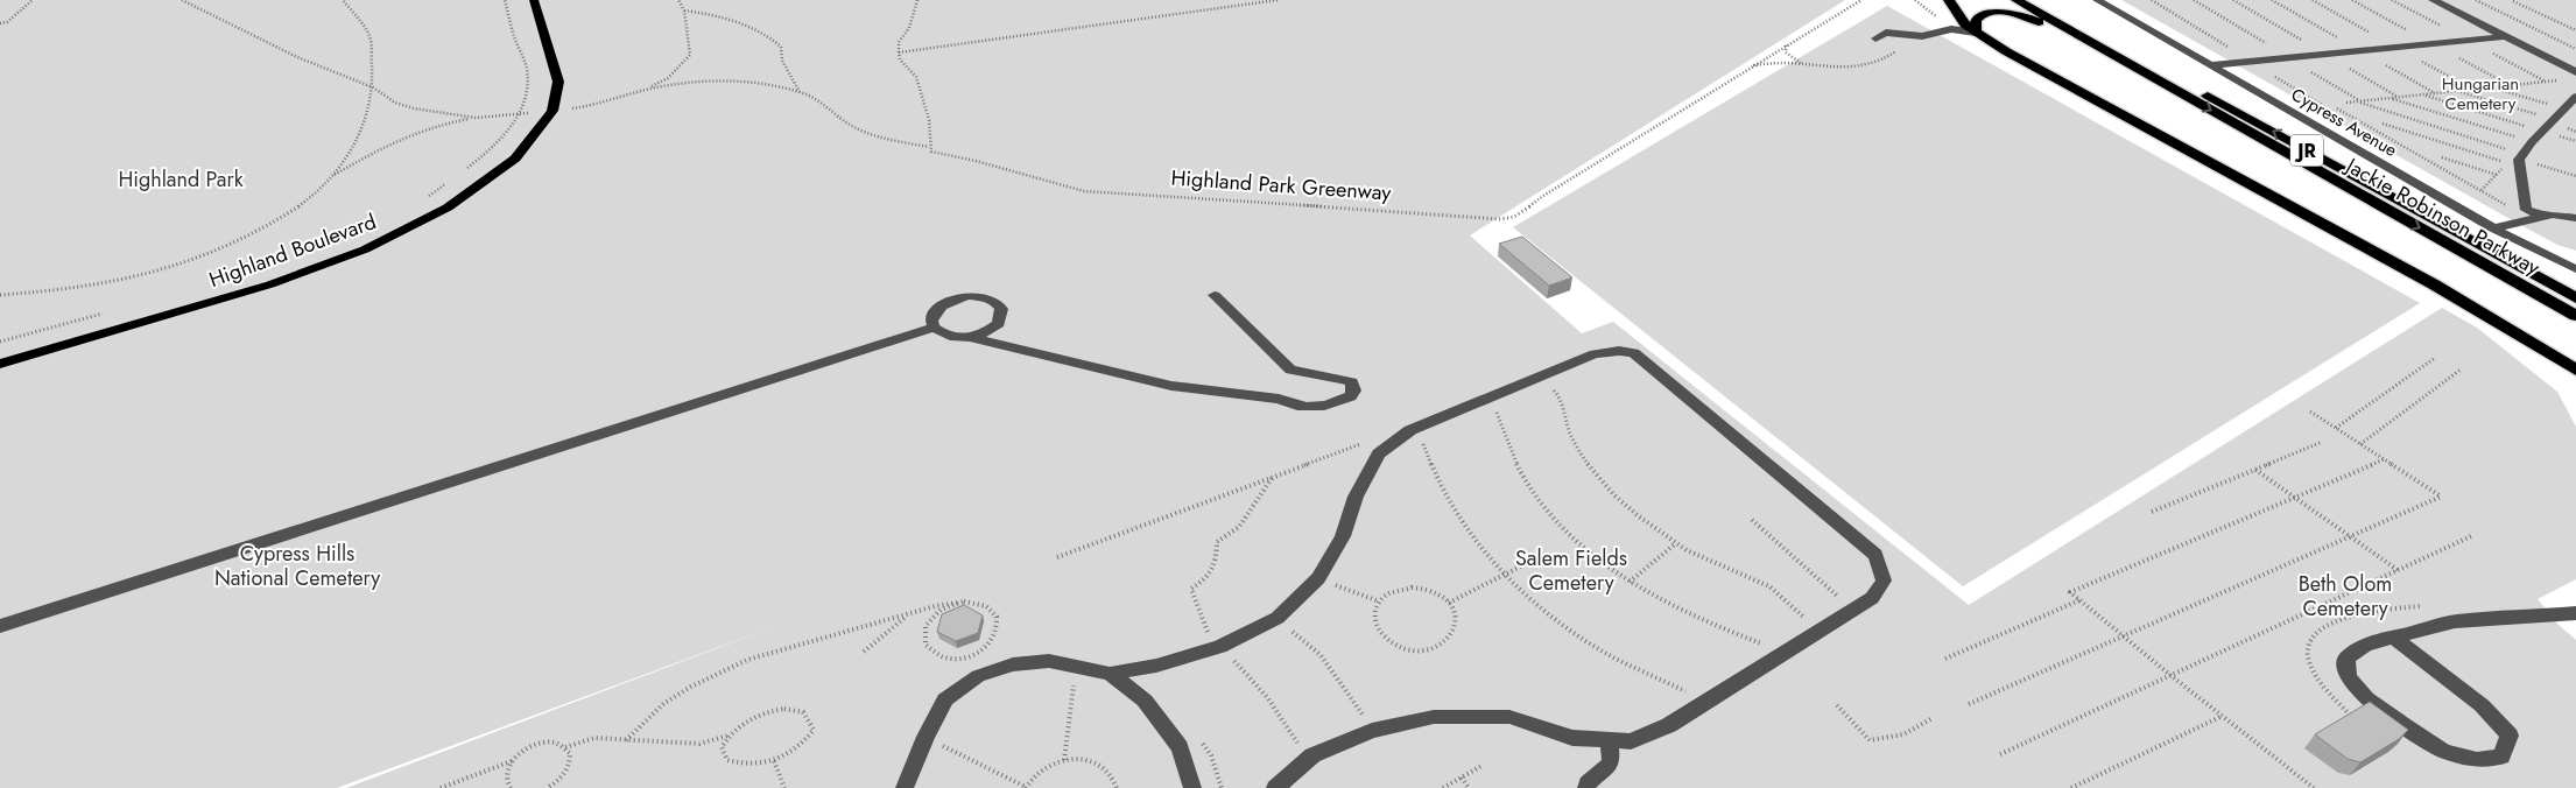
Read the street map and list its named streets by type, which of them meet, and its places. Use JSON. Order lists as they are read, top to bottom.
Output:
{
  "streets": {
    "highway": ["JR", "Jackie Robinson Parkway"],
    "main road": ["Highland Boulevard"],
    "street": ["Cypress Avenue"],
    "path": ["Highland Park Greenway"]
  },
  "parks": [
    "Hungarian Cemetery",
    "Highland Park",
    "Cypress Hills National Cemetery",
    "Salem Fields Cemetery",
    "Beth Olom Cemetery"
  ]
}
